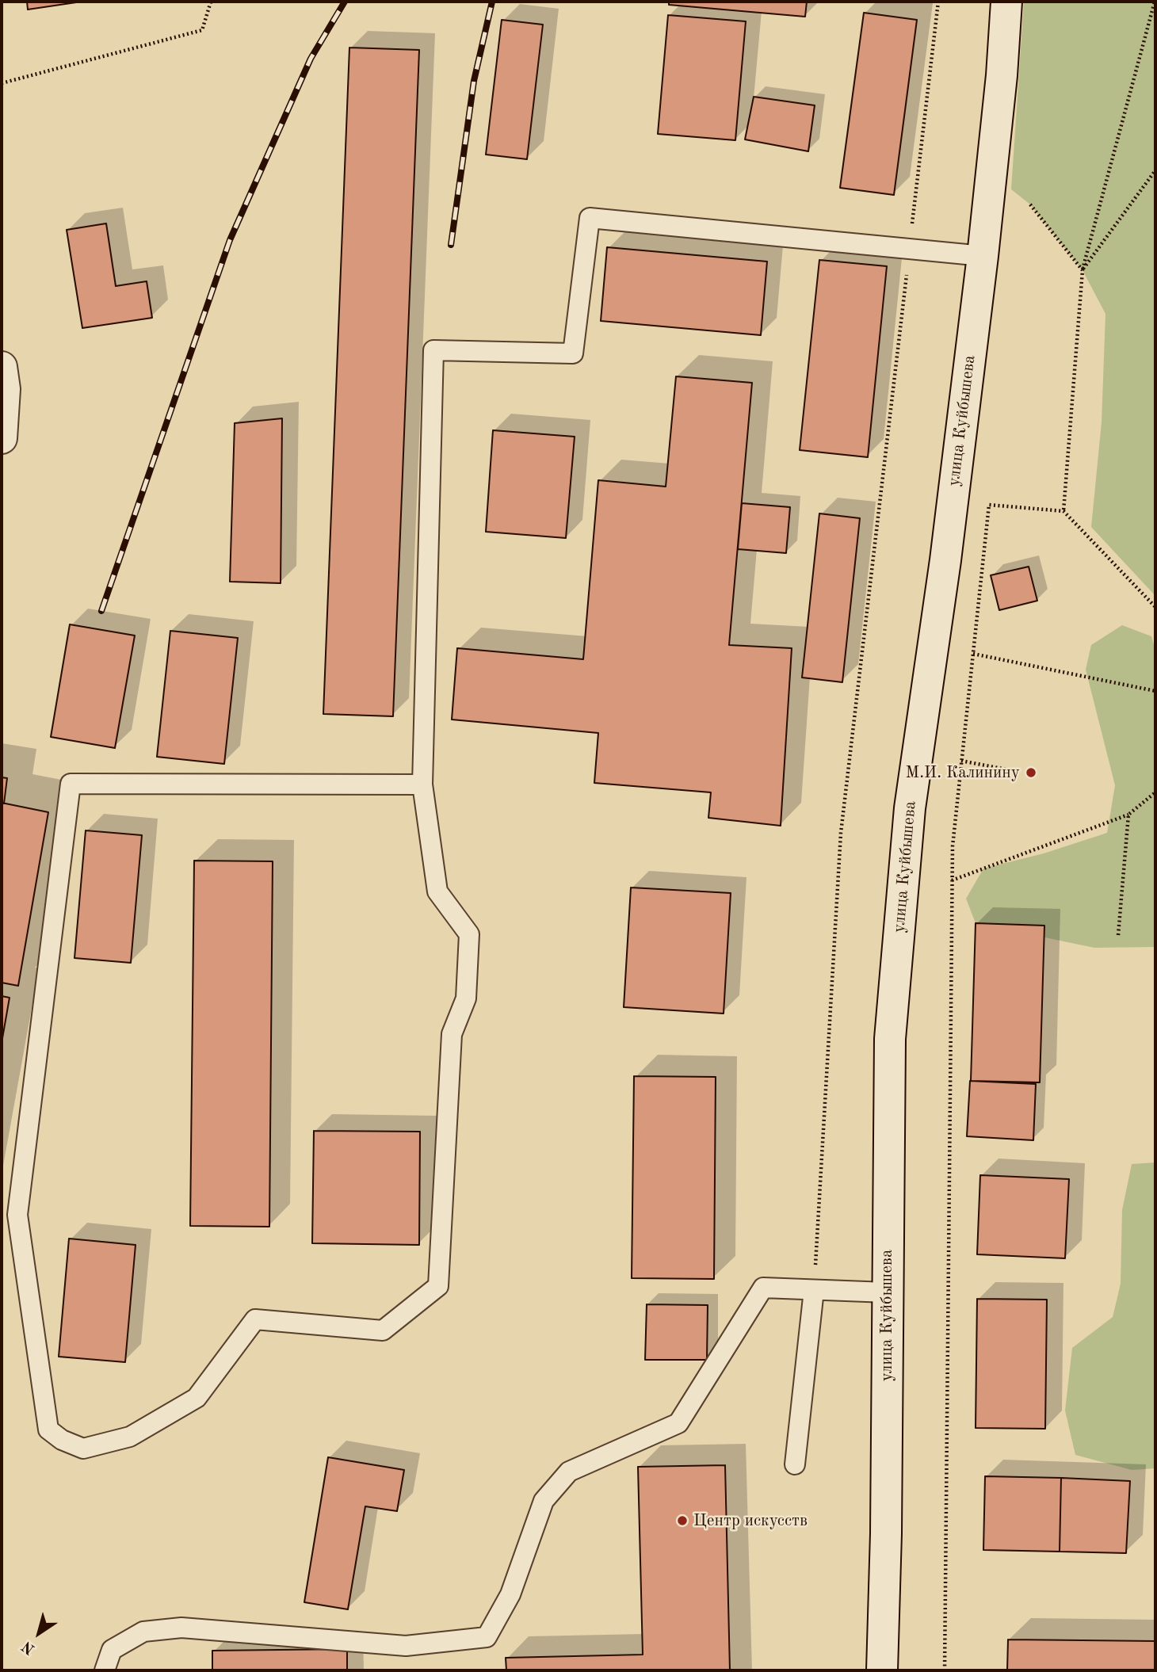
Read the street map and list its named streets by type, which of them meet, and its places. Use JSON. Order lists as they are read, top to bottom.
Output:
{
  "streets": {
    "main road": ["улица Куйбышева"]
  },
  "places": ["М.И. Калинину", "Центр искусств"],
  "north": "bottom left"
}
